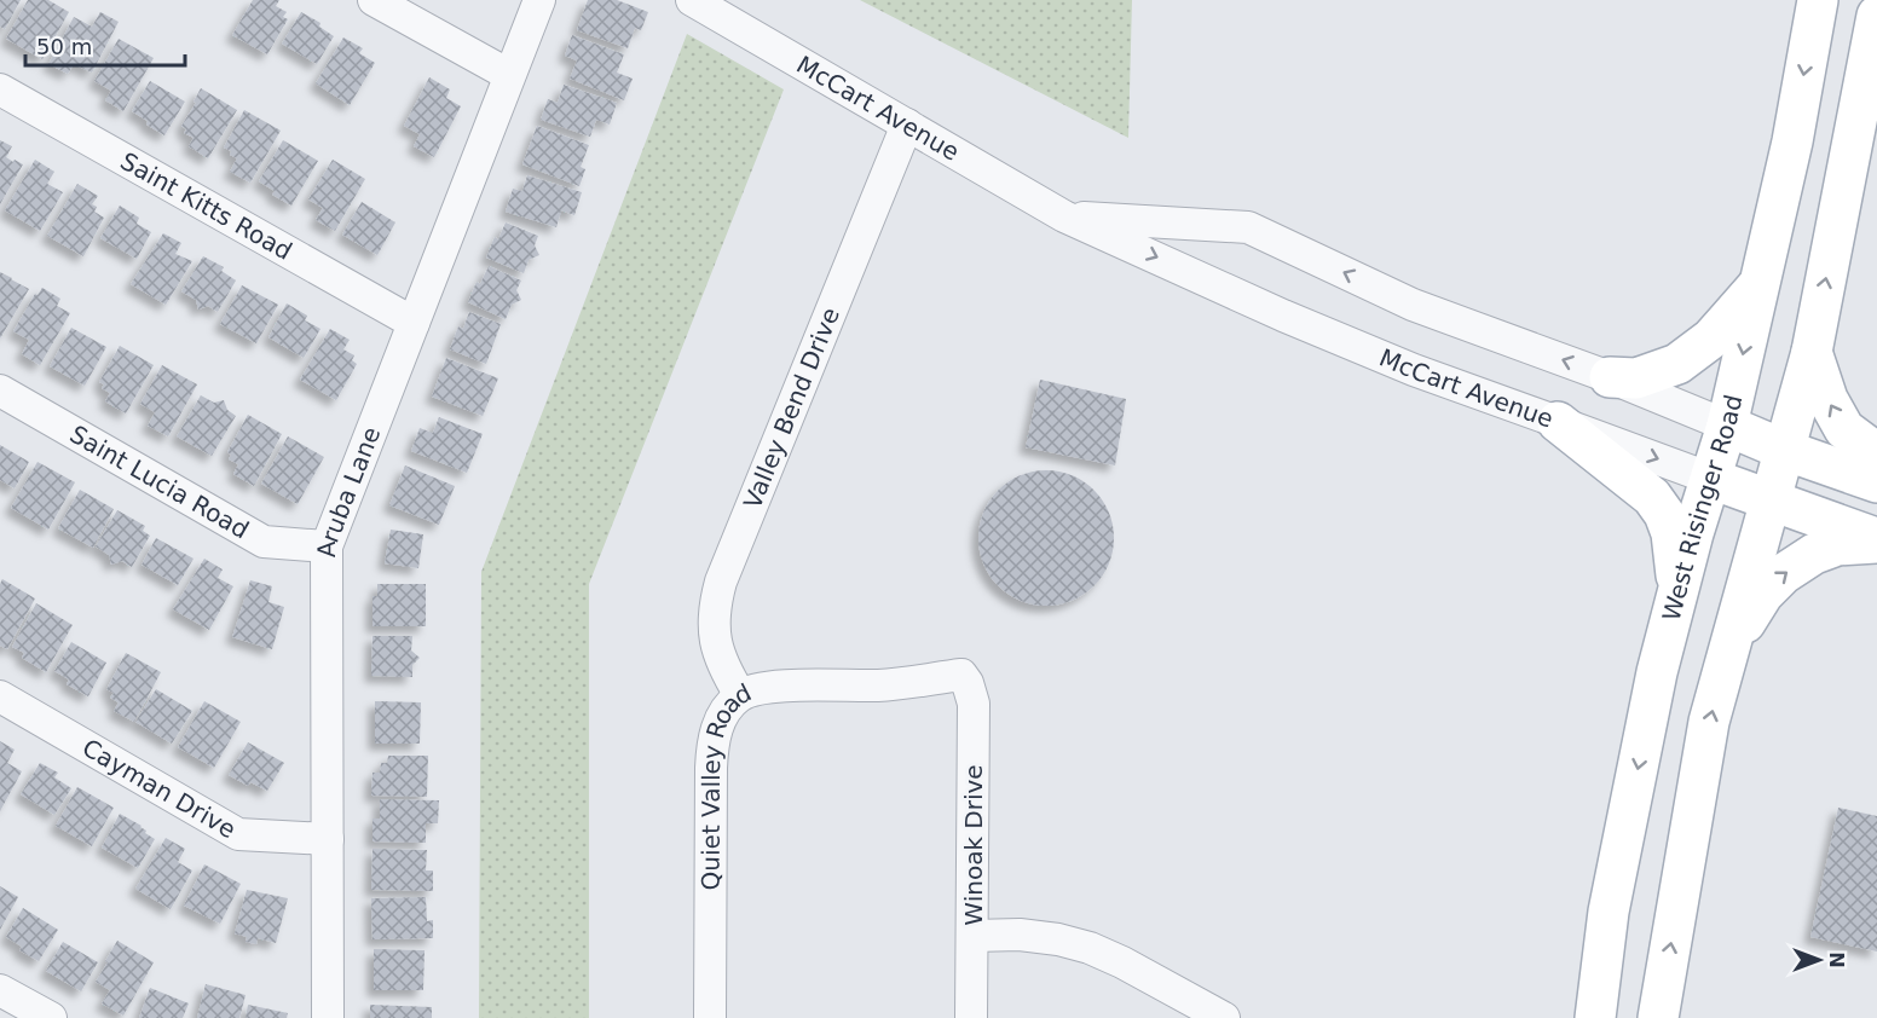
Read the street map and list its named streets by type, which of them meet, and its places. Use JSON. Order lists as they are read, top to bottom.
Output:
{
  "streets": {
    "main road": ["McCart Avenue", "West Risinger Road"],
    "street": [
      "Saint Kitts Road",
      "Valley Bend Drive",
      "Saint Lucia Road",
      "Aruba Lane",
      "Cayman Drive",
      "Quiet Valley Road",
      "Winoak Drive"
    ]
  },
  "crossings": [
    ["McCart Avenue", "Valley Bend Drive"],
    ["McCart Avenue", "West Risinger Road"],
    ["Saint Kitts Road", "Aruba Lane"],
    ["Valley Bend Drive", "Quiet Valley Road"],
    ["Saint Lucia Road", "Aruba Lane"],
    ["Aruba Lane", "Cayman Drive"],
    ["Quiet Valley Road", "Winoak Drive"]
  ],
  "scale_bar": "50 m",
  "north": "right"
}
